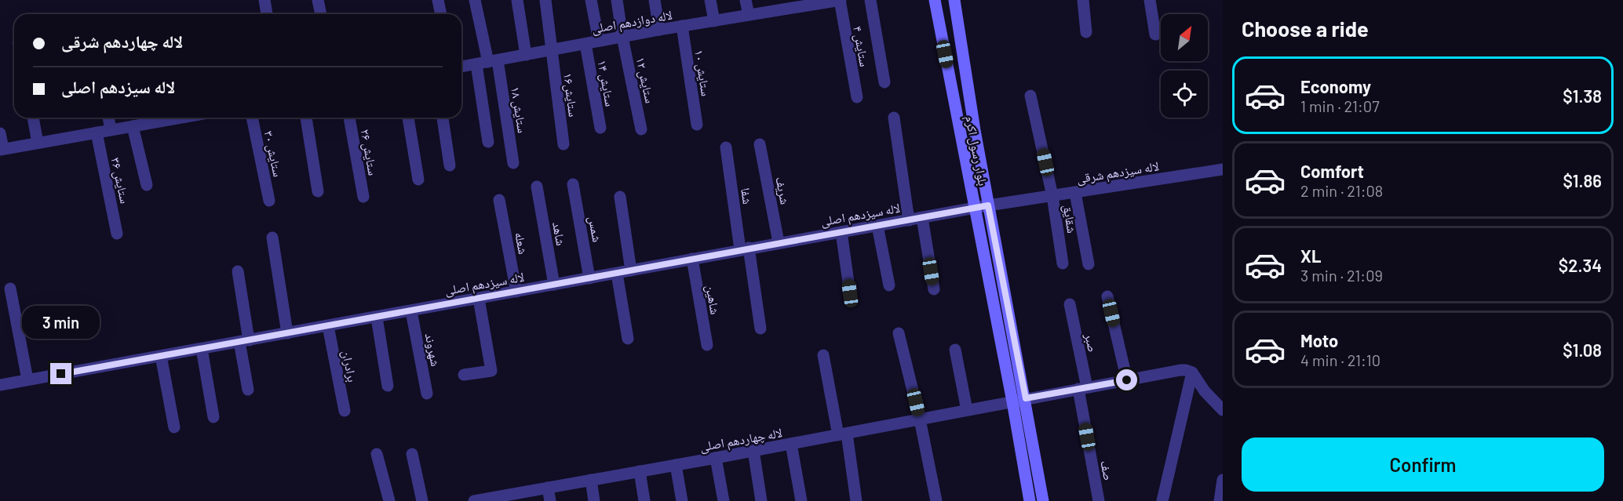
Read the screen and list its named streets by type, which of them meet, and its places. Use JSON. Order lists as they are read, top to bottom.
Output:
{
  "streets": {
    "main road": ["بلوار رسول اکرم"],
    "street": [
      "لاله دوازدهم اصلی",
      "ستایش ۴",
      "ستایش ۱۰",
      "ستایش ۱۲",
      "ستایش ۱۴",
      "ستایش۱۶",
      "ستایش ۱۸",
      "ستایش ۲۶",
      "ستایش ۳۰",
      "لاله سیزدهم شرقی",
      "ستایش ۳۶",
      "شریف",
      "شفا",
      "لاله سیزدهم اصلی",
      "شقایق",
      "شمس",
      "شاهد",
      "شعله",
      "شاهین",
      "صبر",
      "شهروند",
      "برادران",
      "لاله چهاردهم اصلی",
      "صف"
    ]
  },
  "crossings": [
    ["لاله دوازدهم اصلی", "ستایش ۴"],
    ["لاله دوازدهم اصلی", "ستایش ۱۰"],
    ["لاله دوازدهم اصلی", "ستایش ۱۲"],
    ["لاله دوازدهم اصلی", "ستایش ۱۴"],
    ["لاله دوازدهم اصلی", "ستایش۱۶"],
    ["لاله دوازدهم اصلی", "ستایش ۱۸"],
    ["بلوار رسول اکرم", "لاله سیزدهم شرقی"],
    ["بلوار رسول اکرم", "لاله سیزدهم اصلی"],
    ["بلوار رسول اکرم", "لاله چهاردهم اصلی"],
    ["لاله سیزدهم شرقی", "لاله سیزدهم اصلی"],
    ["لاله سیزدهم شرقی", "شقایق"],
    ["شریف", "لاله سیزدهم اصلی"],
    ["شفا", "لاله سیزدهم اصلی"],
    ["لاله سیزدهم اصلی", "شمس"],
    ["لاله سیزدهم اصلی", "شاهد"],
    ["لاله سیزدهم اصلی", "شعله"],
    ["لاله سیزدهم اصلی", "شاهین"],
    ["لاله سیزدهم اصلی", "شهروند"],
    ["لاله سیزدهم اصلی", "برادران"],
    ["صبر", "لاله چهاردهم اصلی"],
    ["صبر", "صف"],
    ["لاله چهاردهم اصلی", "صف"]
  ],
  "north": "top right",
  "page": {
    "heading": "Choose a ride",
    "banner": ["لاله چهاردهم شرقی", "لاله سیزدهم اصلی"],
    "list": [
      {
        "name": "Economy",
        "note": "1 min · 21:07",
        "value": "$1.38"
      },
      {
        "name": "Comfort",
        "note": "2 min · 21:08",
        "value": "$1.86"
      },
      {
        "name": "XL",
        "note": "3 min · 21:09",
        "value": "$2.34"
      },
      {
        "name": "Moto",
        "note": "4 min · 21:10",
        "value": "$1.08"
      }
    ],
    "bubble": "3 min",
    "buttons": "Confirm"
  }
}
